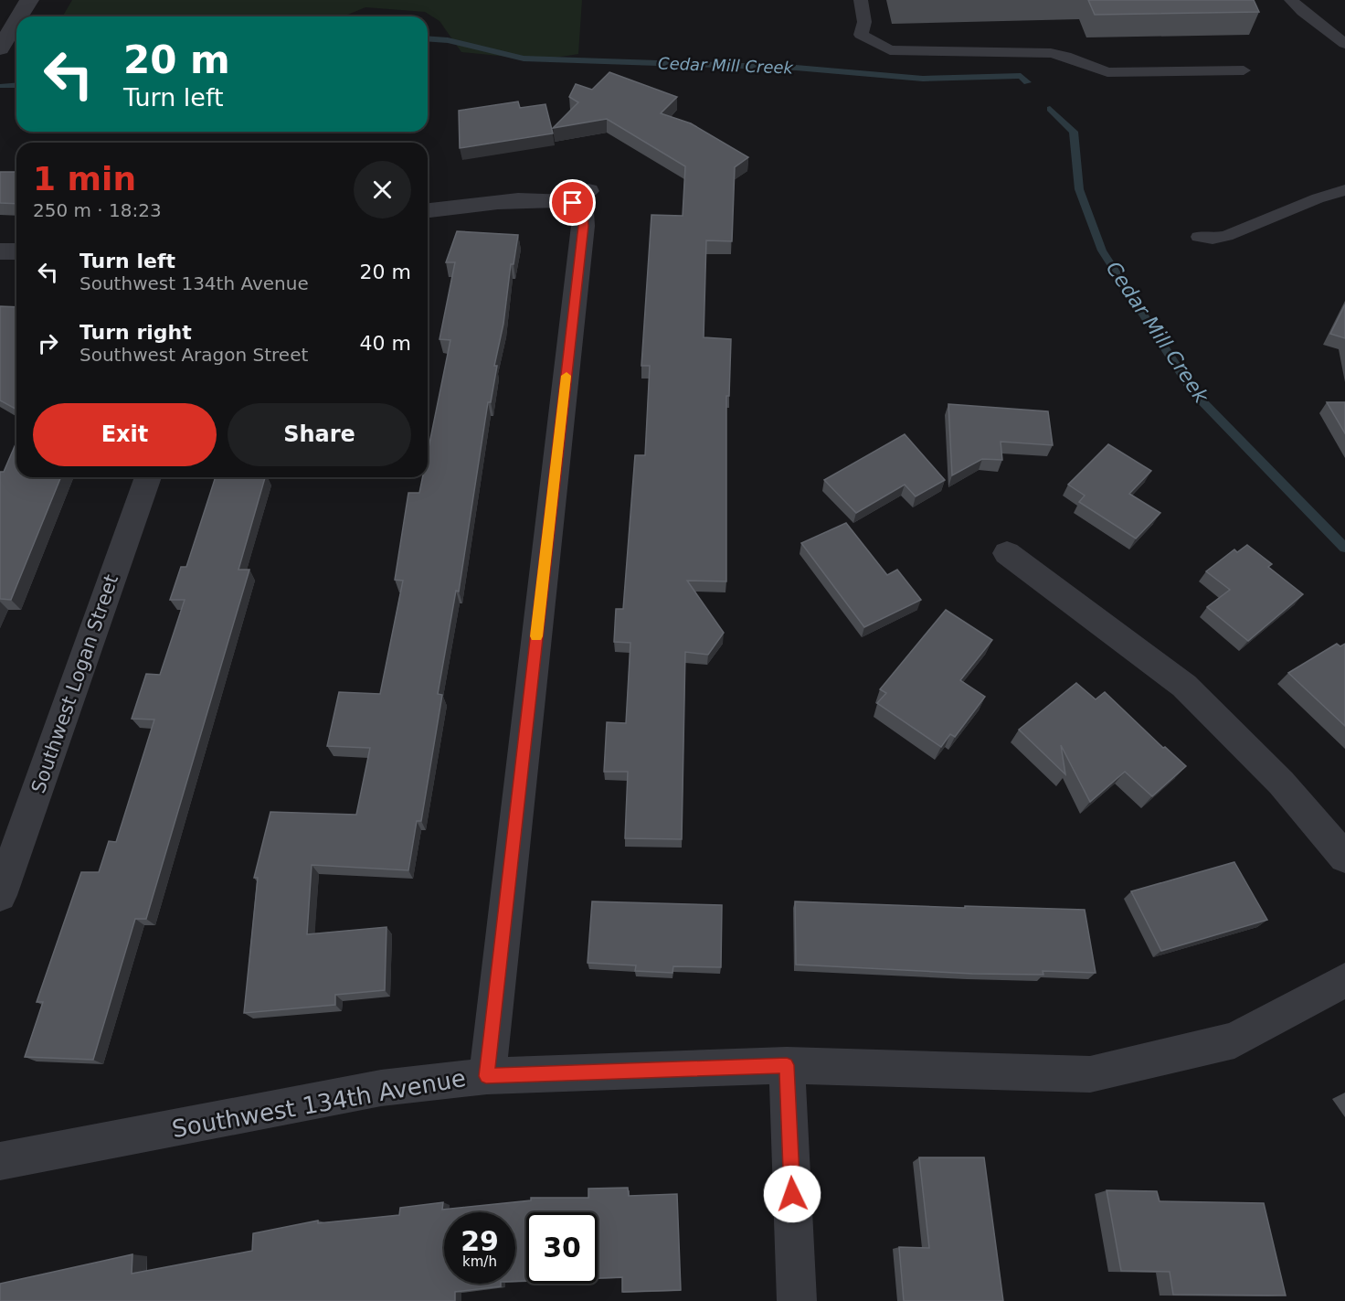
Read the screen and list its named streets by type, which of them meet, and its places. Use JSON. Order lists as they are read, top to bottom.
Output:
{
  "streets": {
    "street": ["Southwest Logan Street", "Southwest 134th Avenue"]
  },
  "water": ["Cedar Mill Creek"],
  "page": {
    "turn": ["20 m", "Turn left"],
    "heading": ["1 min", "250 m · 18:23"],
    "list": [
      {
        "name": "Turn left",
        "note": "Southwest 134th Avenue",
        "value": "20 m"
      },
      {
        "name": "Turn right",
        "note": "Southwest Aragon Street",
        "value": "40 m"
      }
    ],
    "buttons": ["Exit", "Share"],
    "speed": "29 km/h",
    "limit": "30"
  }
}
